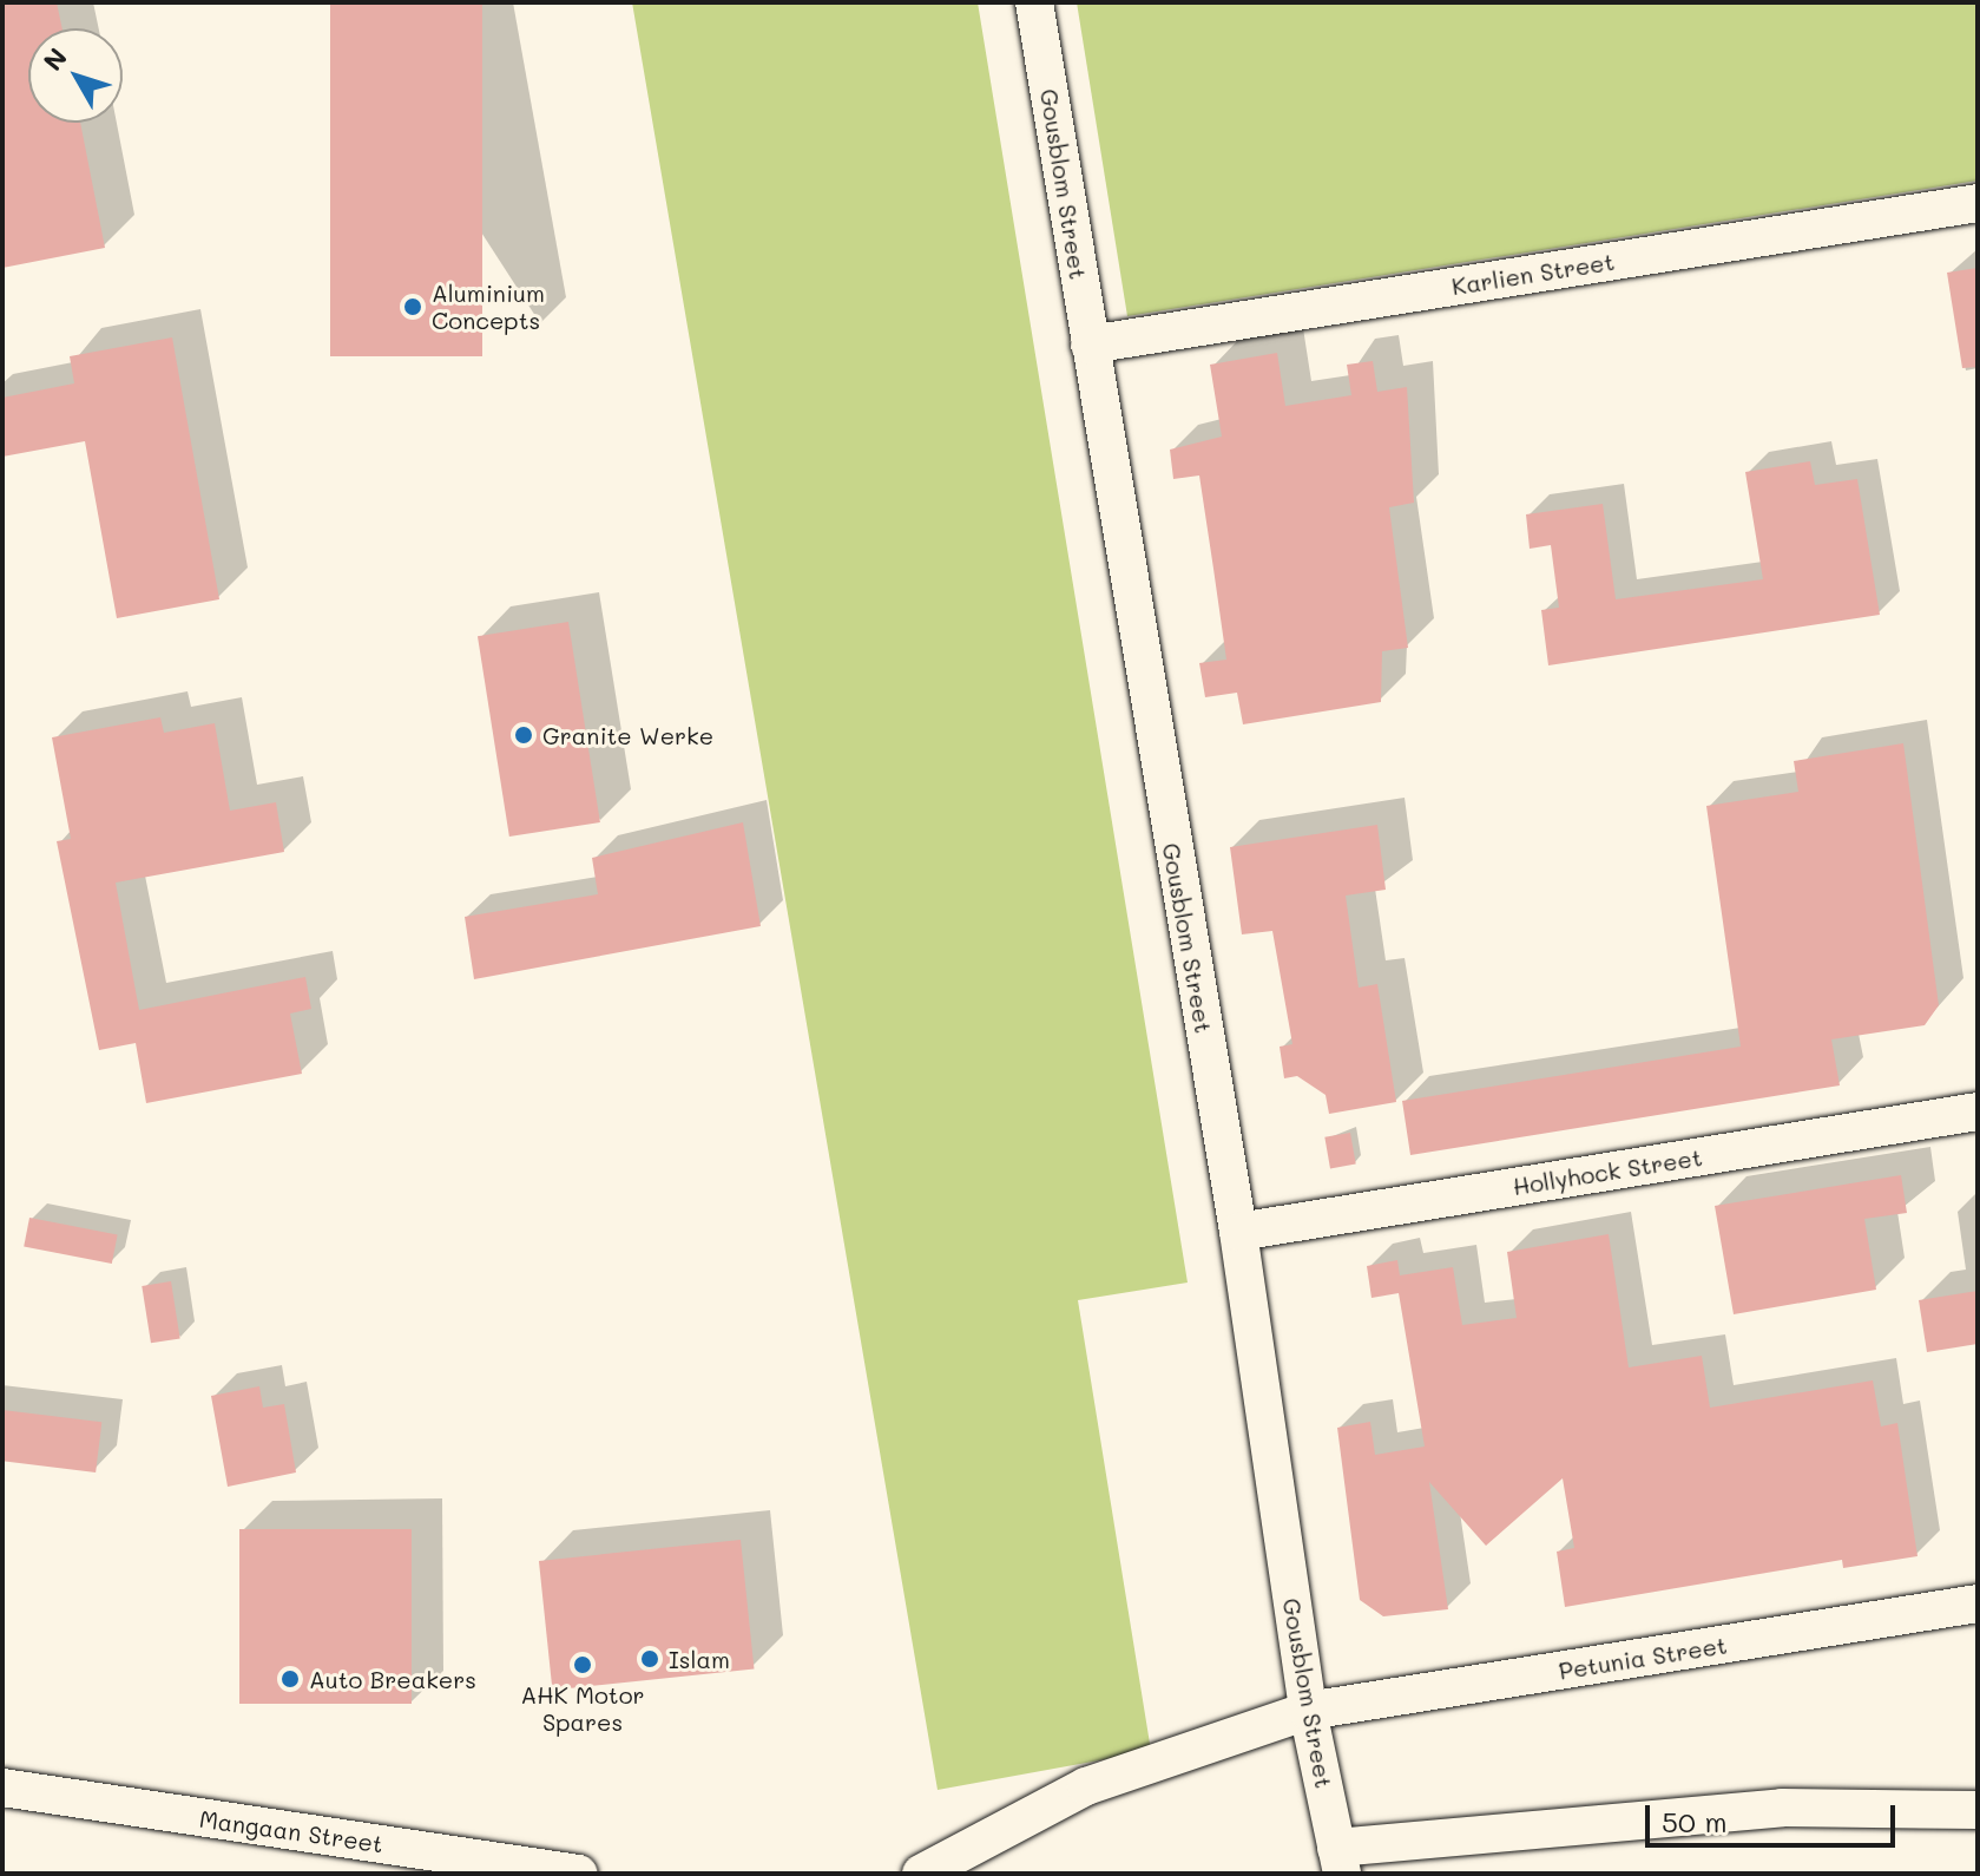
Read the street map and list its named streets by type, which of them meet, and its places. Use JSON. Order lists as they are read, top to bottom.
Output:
{
  "streets": {
    "street": [
      "Gousblom Street",
      "Karlien Street",
      "Hollyhock Street",
      "Petunia Street",
      "Mangaan Street"
    ]
  },
  "crossings": [
    ["Gousblom Street", "Karlien Street"],
    ["Gousblom Street", "Hollyhock Street"],
    ["Gousblom Street", "Petunia Street"]
  ],
  "places": [
    "Aluminium Concepts",
    "Granite Werke",
    "Islam",
    "AHK Motor Spares",
    "Auto Breakers"
  ],
  "scale_bar": "50 m",
  "north": "top left"
}
